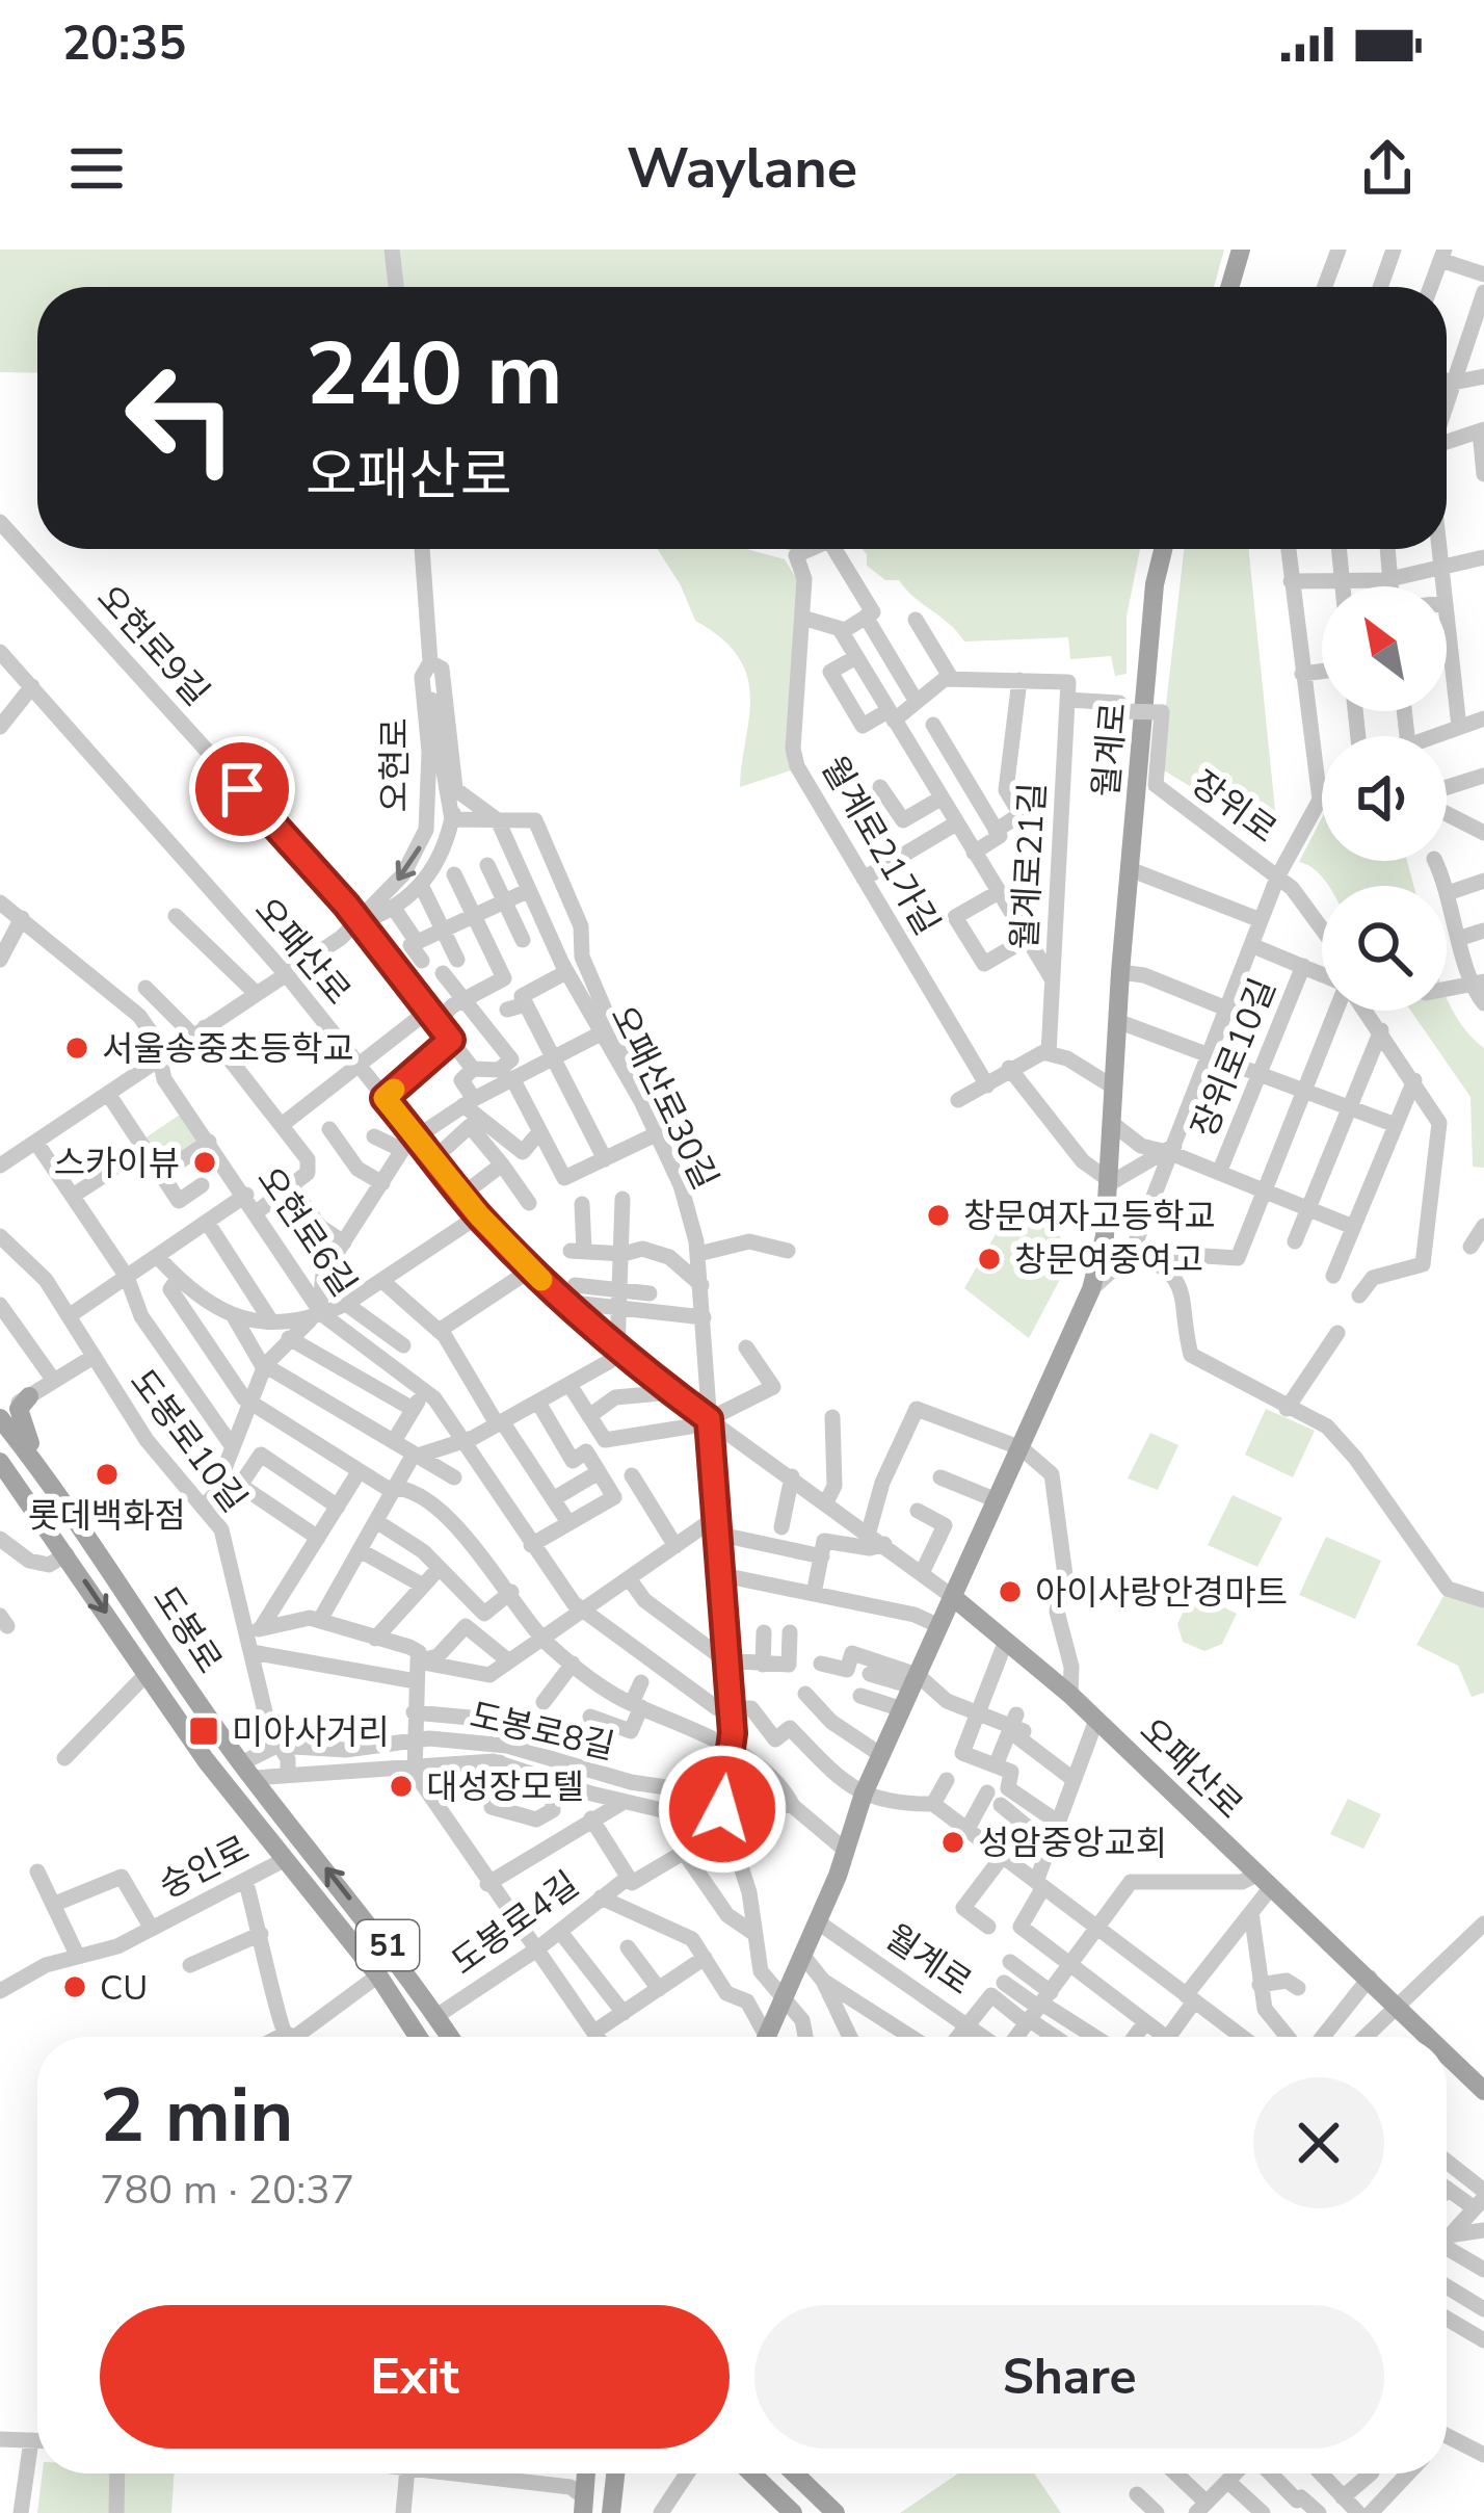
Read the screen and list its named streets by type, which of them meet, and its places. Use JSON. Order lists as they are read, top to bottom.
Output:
{
  "streets": {
    "main road": [
      "월계로",
      "오패산로",
      "도봉로",
      "51"
    ],
    "street": [
      "오현로9길",
      "오현로",
      "장위로",
      "월계로21가길",
      "월계로21길",
      "장위로10길",
      "오패산로30길",
      "오현로6길",
      "도봉로10길",
      "도봉로8길",
      "숭인로",
      "도봉로4길"
    ]
  },
  "crossings": [
    ["오현로9길", "오현로"],
    ["월계로", "장위로"],
    ["월계로", "월계로21길"],
    ["월계로", "오패산로"],
    ["오현로", "오패산로"],
    ["오현로", "오현로6길"],
    ["장위로", "장위로10길"],
    ["오패산로", "오패산로30길"],
    ["오패산로30길", "오현로6길"],
    ["오패산로30길", "도봉로8길"],
    ["오패산로30길", "도봉로4길"],
    ["도봉로10길", "도봉로8길"],
    ["도봉로", "숭인로"],
    ["도봉로", "도봉로4길"]
  ],
  "places": {
    "other": [
      "서울송중초등학교",
      "스카이뷰",
      "창문여자고등학교",
      "창문여중여고",
      "롯데백화점",
      "아이사랑안경마트",
      "대성장모텔",
      "성암중앙교회",
      "CU"
    ],
    "transit": ["미아사거리"]
  },
  "north": "top left",
  "page": {
    "status": "20:35",
    "header": "Waylane",
    "turn": ["240 m", "오패산로"],
    "heading": ["2 min", "780 m · 20:37"],
    "buttons": ["Exit", "Share"]
  }
}
